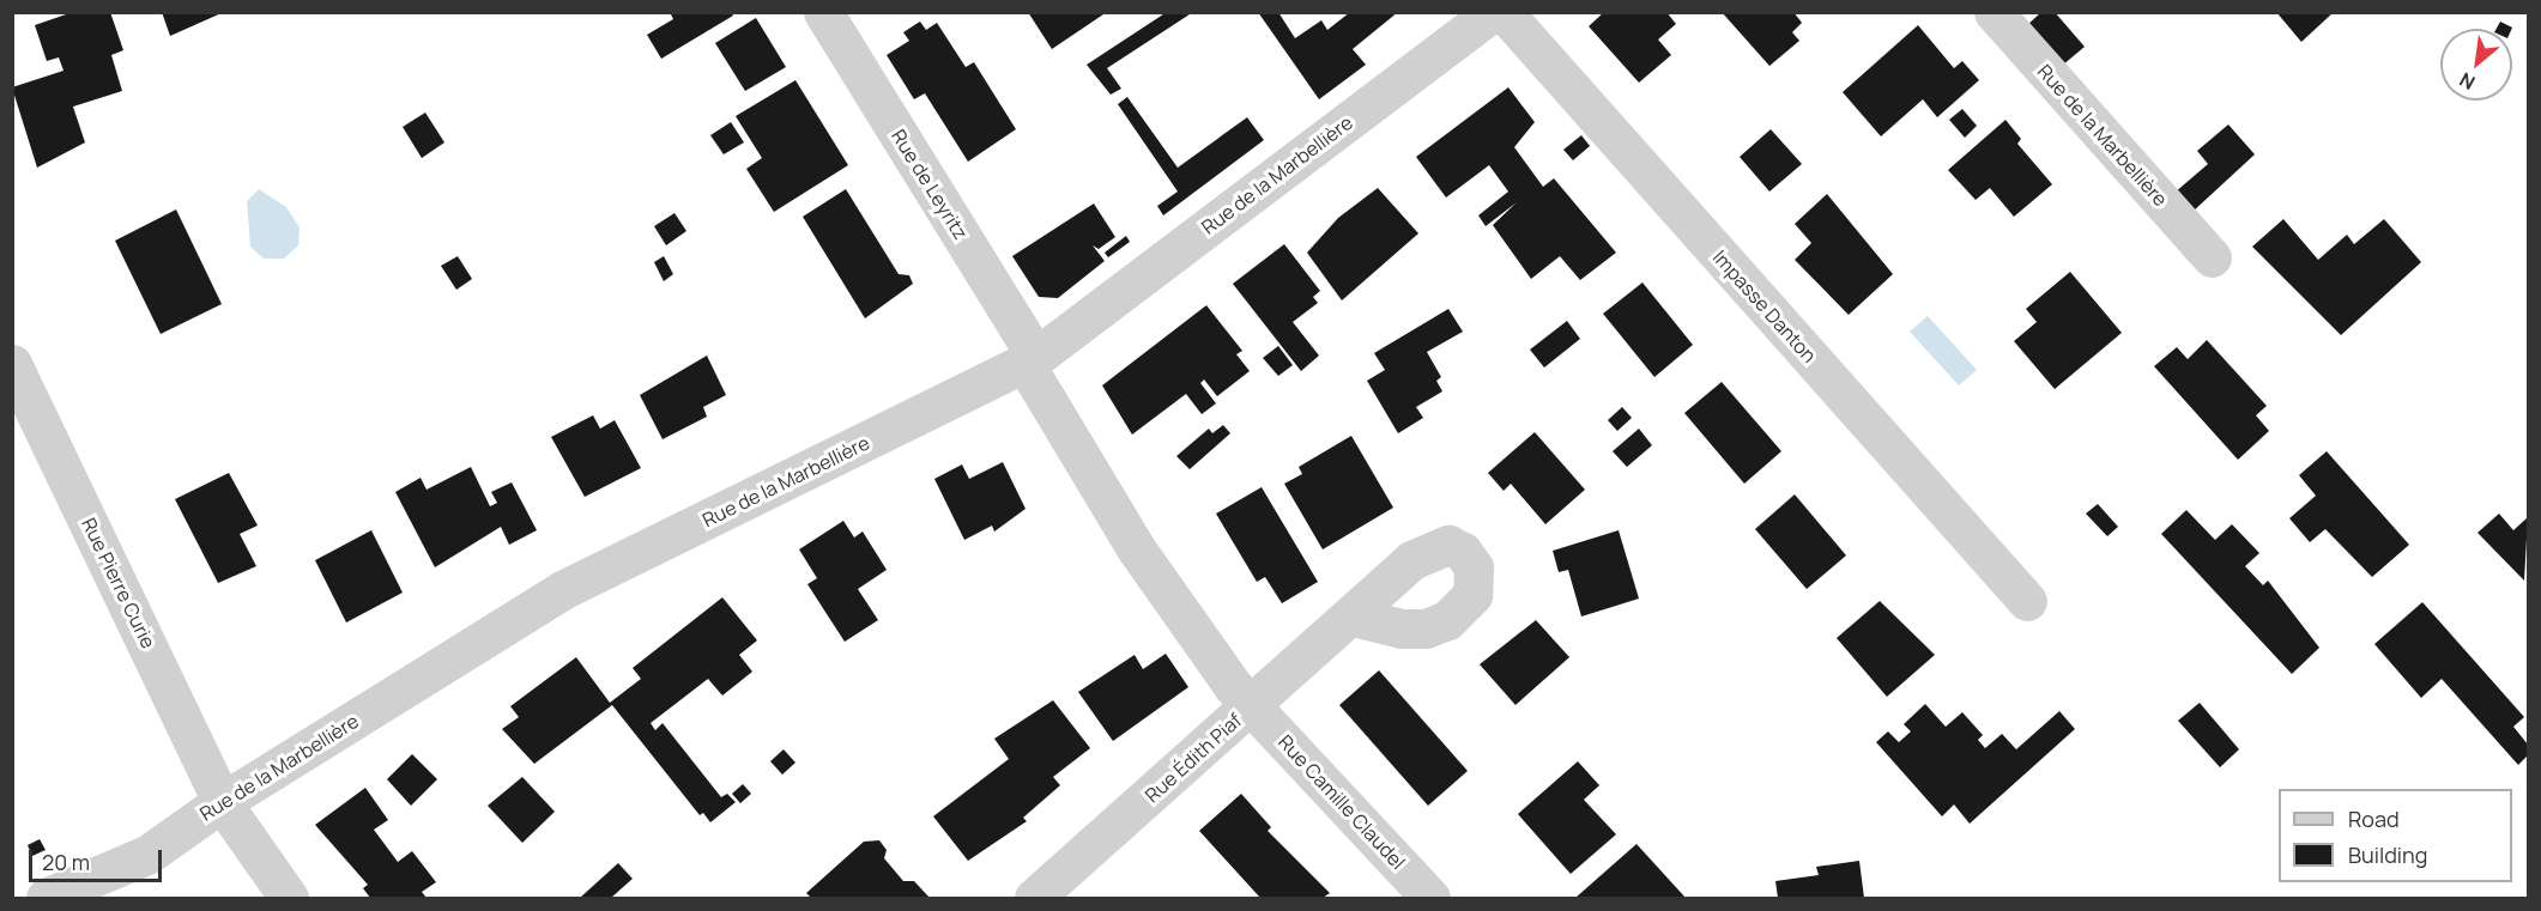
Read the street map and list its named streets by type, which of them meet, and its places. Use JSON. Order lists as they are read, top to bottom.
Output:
{
  "streets": {
    "street": [
      "Rue de la Marbellière",
      "Rue de Leyritz",
      "Impasse Danton",
      "Rue Pierre Curie",
      "Rue Édith Piaf",
      "Rue Camille Claudel"
    ]
  },
  "crossings": [
    ["Rue de la Marbellière", "Rue de Leyritz"],
    ["Rue de la Marbellière", "Rue Pierre Curie"],
    ["Rue de Leyritz", "Rue Édith Piaf"],
    ["Rue de Leyritz", "Rue Camille Claudel"],
    ["Rue Édith Piaf", "Rue Camille Claudel"]
  ],
  "legend": ["Road", "Building"],
  "scale_bar": "20 m",
  "north": "bottom left"
}
